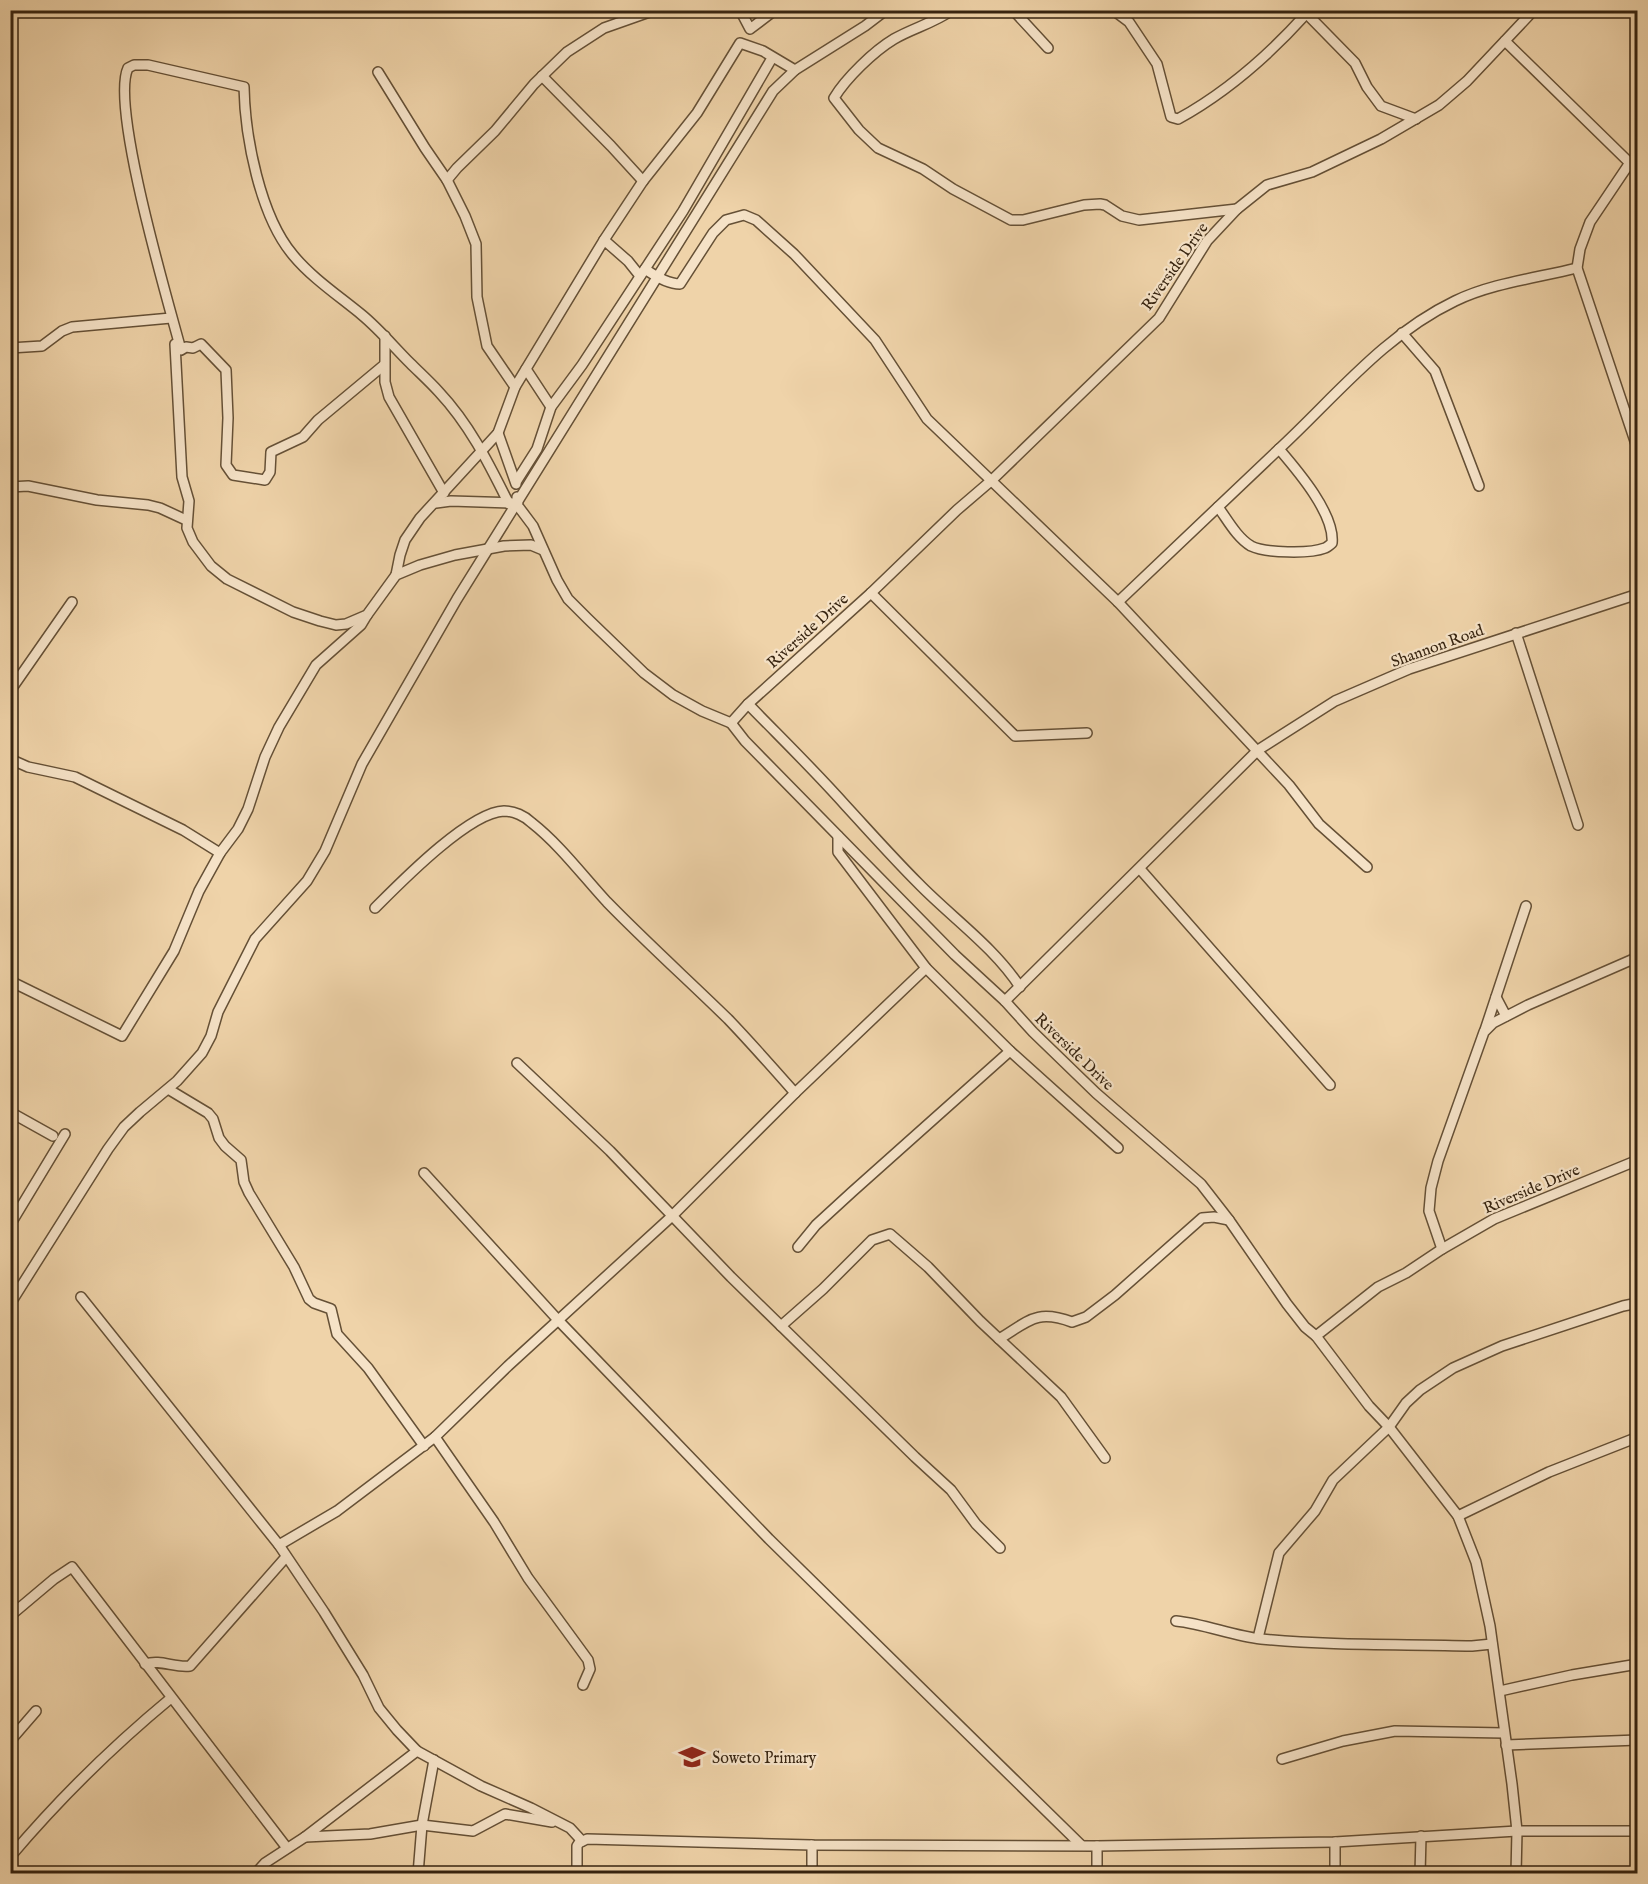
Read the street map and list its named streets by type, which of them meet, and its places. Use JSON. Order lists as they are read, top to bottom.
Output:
{
  "streets": {
    "street": ["Riverside Drive", "Shannon Road"]
  },
  "crossings": [
    ["Riverside Drive", "Shannon Road"]
  ],
  "places": {
    "school or university": ["Soweto Primary"]
  }
}
